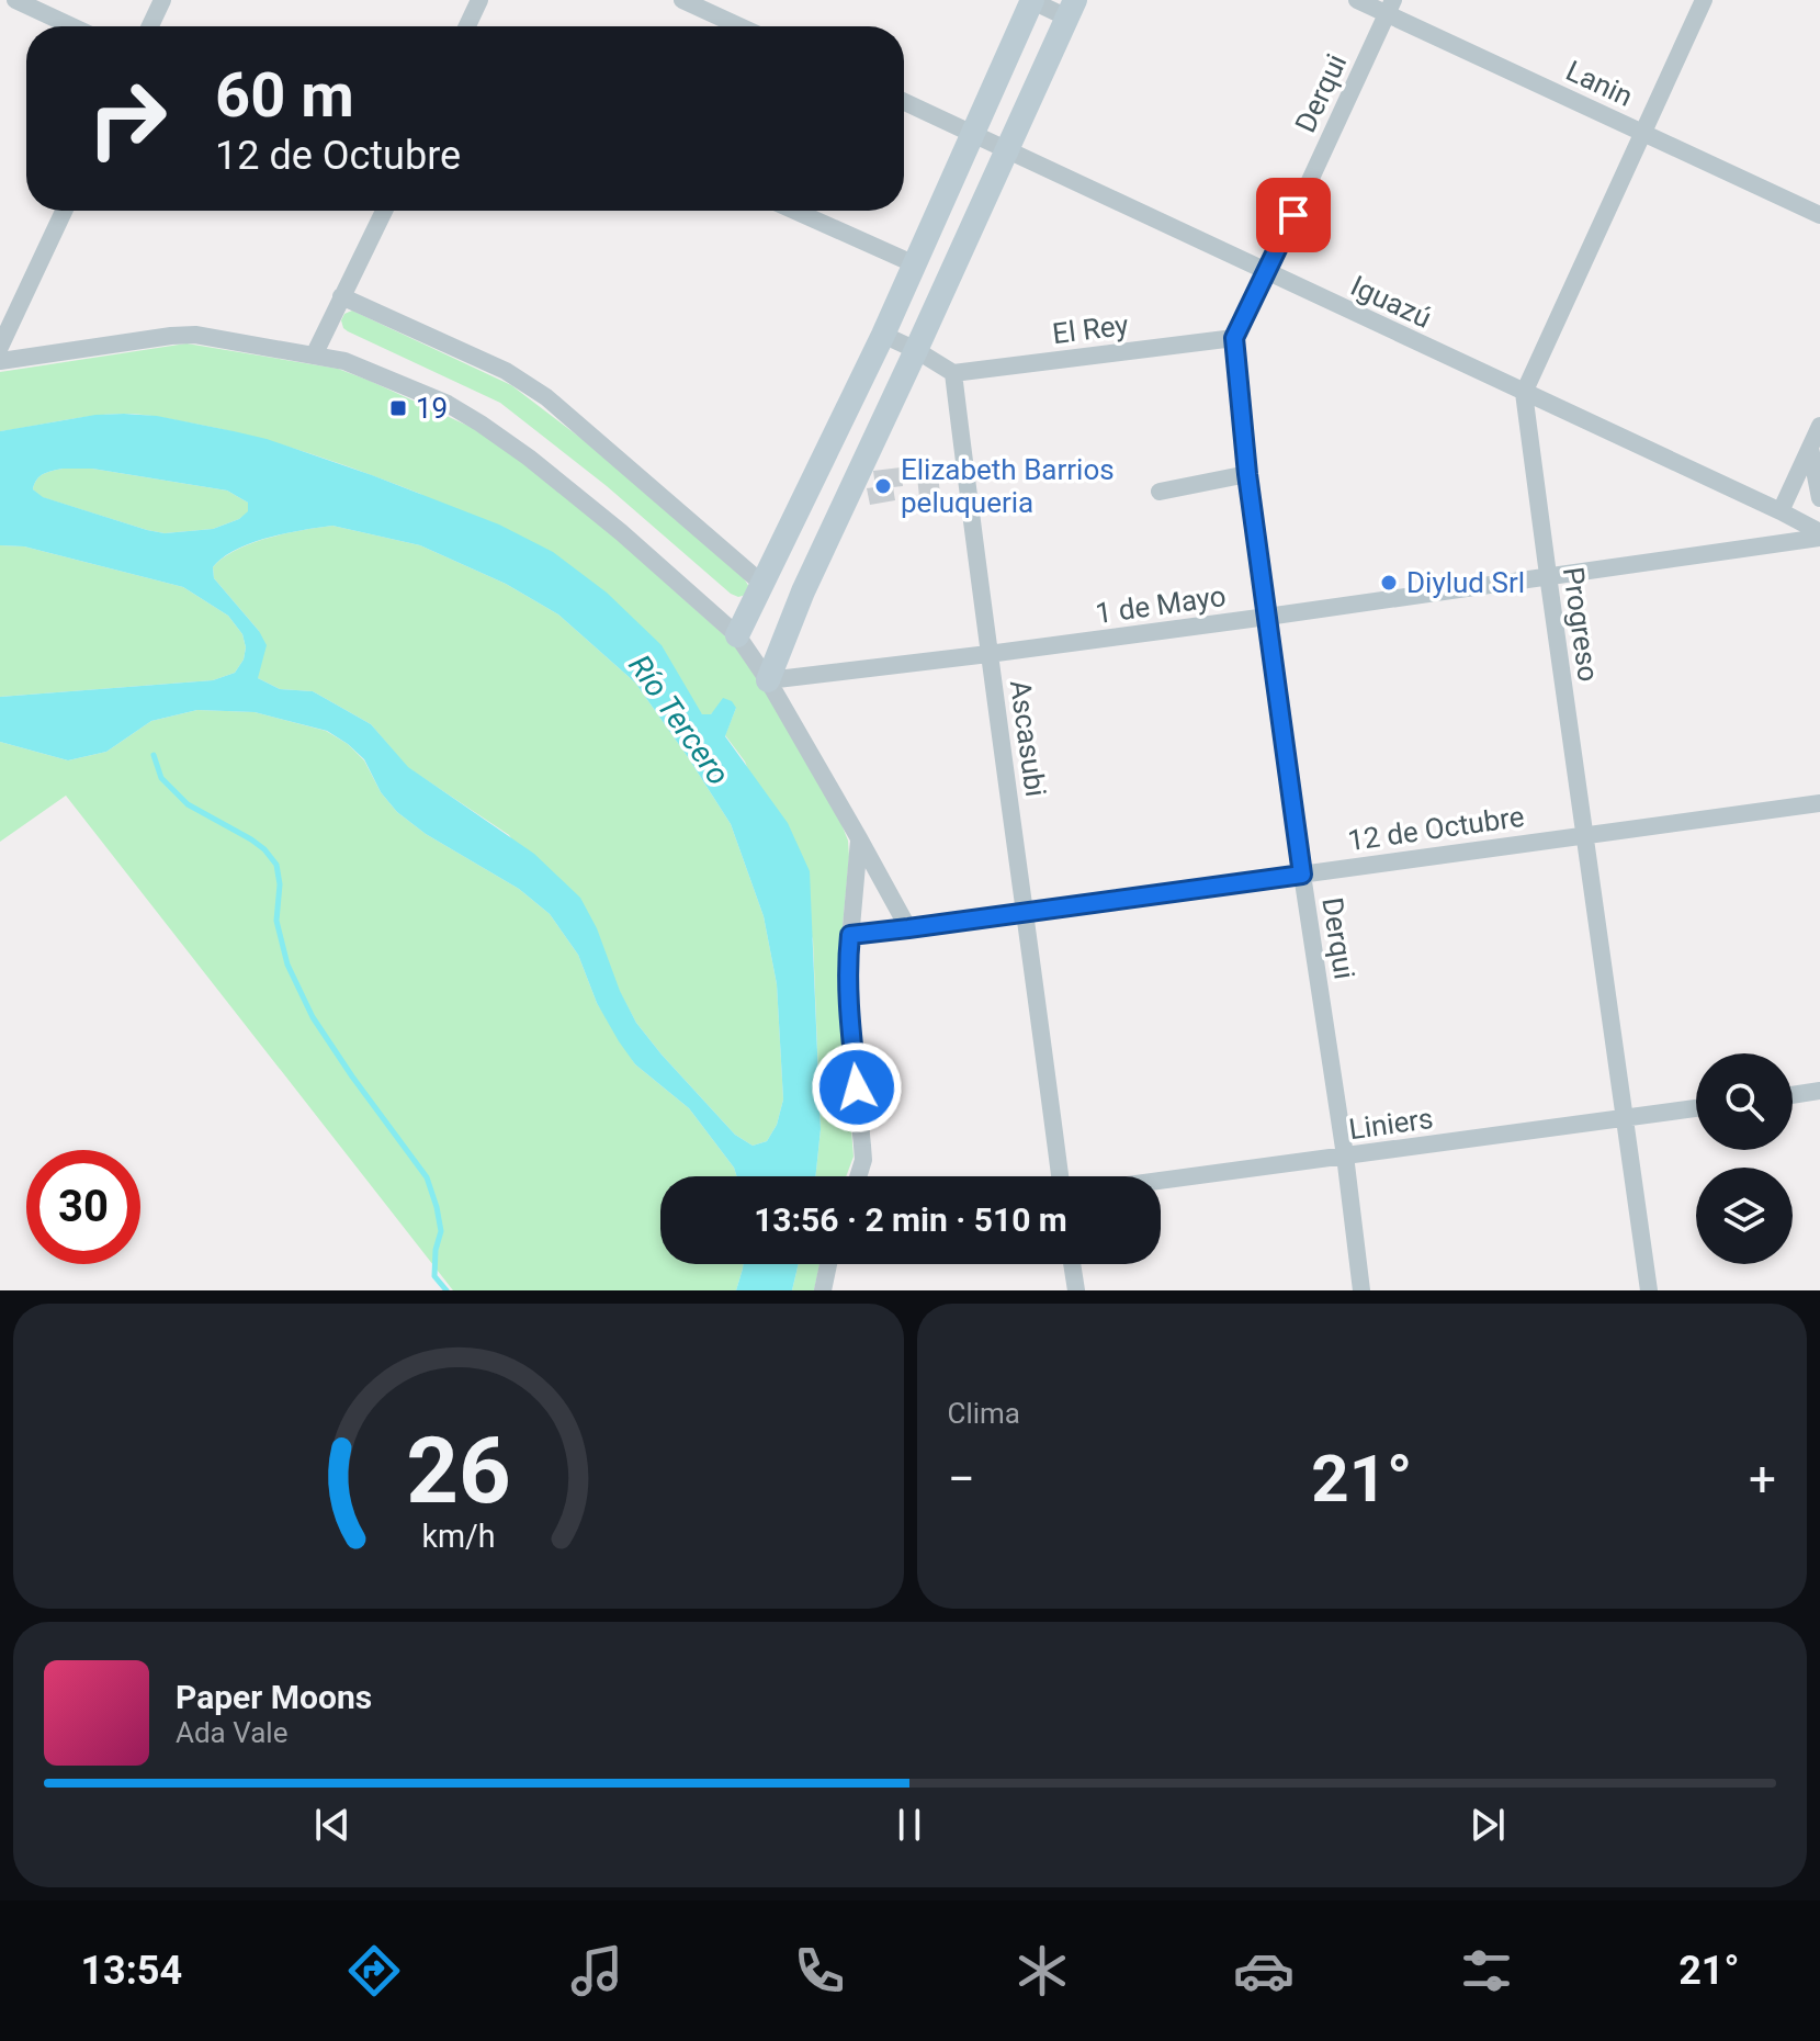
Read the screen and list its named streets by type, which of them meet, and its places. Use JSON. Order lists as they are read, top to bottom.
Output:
{
  "streets": {
    "street": [
      "Lanin",
      "Derqui",
      "Iguazú",
      "El Rey",
      "1 de Mayo",
      "Progreso",
      "Ascasubi",
      "12 de Octubre",
      "Liniers"
    ]
  },
  "crossings": [
    ["Lanin", "Derqui"],
    ["Derqui", "Iguazú"],
    ["Derqui", "El Rey"],
    ["Derqui", "1 de Mayo"],
    ["Derqui", "12 de Octubre"],
    ["Derqui", "Liniers"],
    ["Iguazú", "1 de Mayo"],
    ["Iguazú", "Progreso"],
    ["El Rey", "Ascasubi"],
    ["1 de Mayo", "Progreso"],
    ["1 de Mayo", "Ascasubi"],
    ["Progreso", "12 de Octubre"],
    ["Progreso", "Liniers"],
    ["Ascasubi", "12 de Octubre"]
  ],
  "water": ["Río Tercero"],
  "places": {
    "transit": ["19"],
    "other": ["Elizabeth Barrios peluqueria", "Diylud Srl"]
  },
  "page": {
    "turn": ["60 m", "12 de Octubre"],
    "limit": "30",
    "trip": "13:56 · 2 min · 510 m",
    "tile": "Clima",
    "heat": ["−", "21°", "+"],
    "song": ["Paper Moons", "Ada Vale"],
    "tabs": ["13:54", "21°"],
    "gauge": ["26", "km/h"]
  }
}
